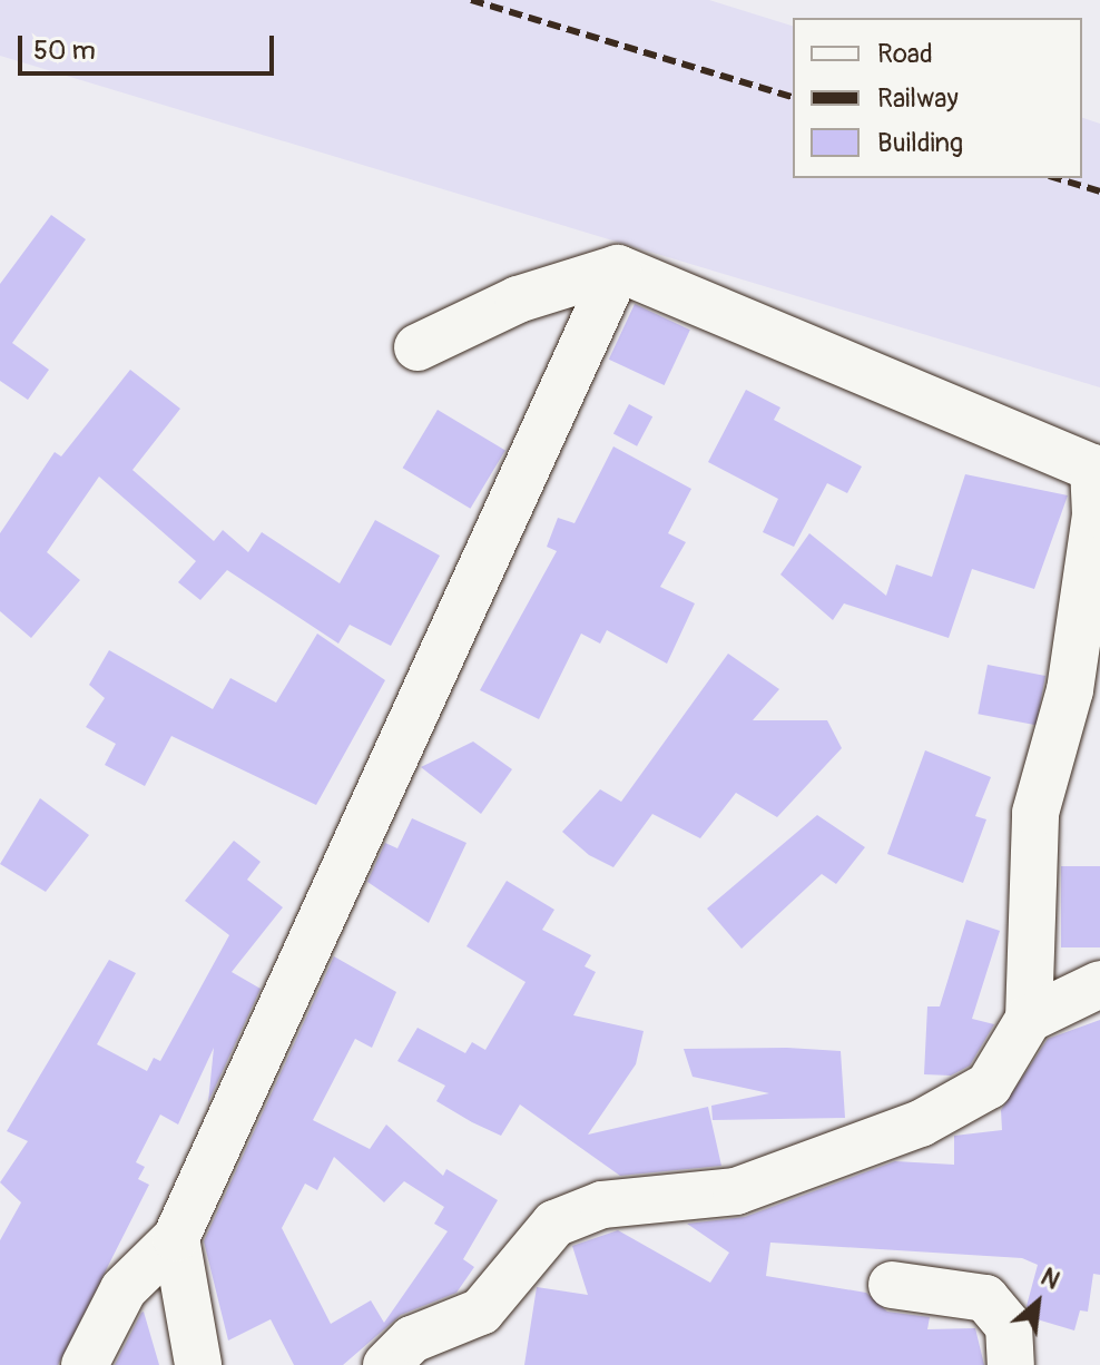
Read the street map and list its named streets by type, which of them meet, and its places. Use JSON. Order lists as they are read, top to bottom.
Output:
{
  "legend": ["Road", "Railway", "Building"],
  "scale_bar": "50 m",
  "north": "top right"
}
